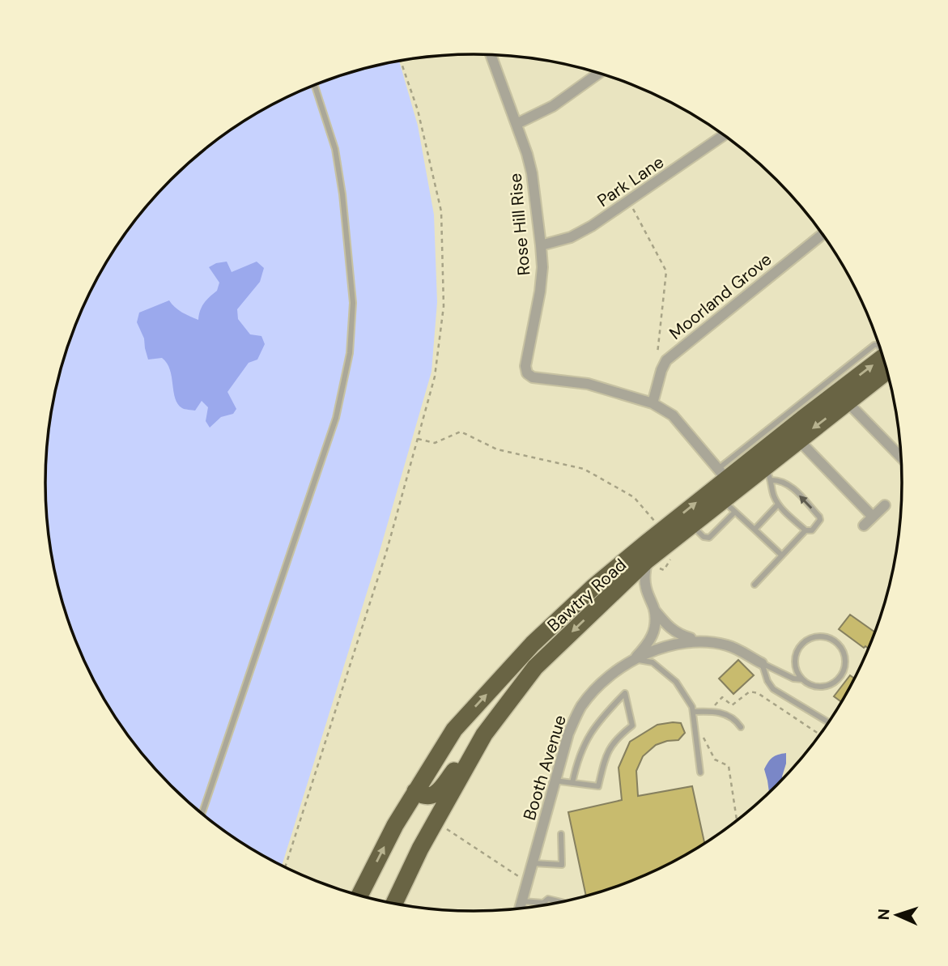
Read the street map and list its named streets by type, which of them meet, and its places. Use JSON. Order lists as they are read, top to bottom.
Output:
{
  "streets": {
    "highway": ["Bawtry Road"],
    "street": [
      "Park Lane",
      "Rose Hill Rise",
      "Moorland Grove",
      "Booth Avenue"
    ]
  },
  "crossings": [
    ["Park Lane", "Rose Hill Rise"],
    ["Rose Hill Rise", "Moorland Grove"],
    ["Rose Hill Rise", "Bawtry Road"]
  ],
  "north": "left"
}
